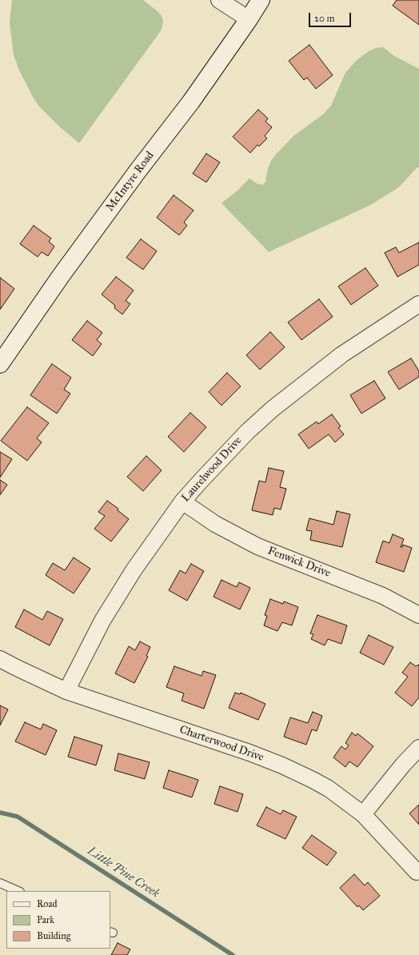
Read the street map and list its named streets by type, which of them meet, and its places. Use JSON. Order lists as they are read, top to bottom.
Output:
{
  "streets": {
    "street": [
      "McIntyre Road",
      "Laurelwood Drive",
      "Fenwick Drive",
      "Charterwood Drive"
    ]
  },
  "crossings": [
    ["Laurelwood Drive", "Fenwick Drive"],
    ["Laurelwood Drive", "Charterwood Drive"]
  ],
  "water": ["Little Pine Creek"],
  "legend": ["Road", "Park", "Building"],
  "scale_bar": "20 m"
}
